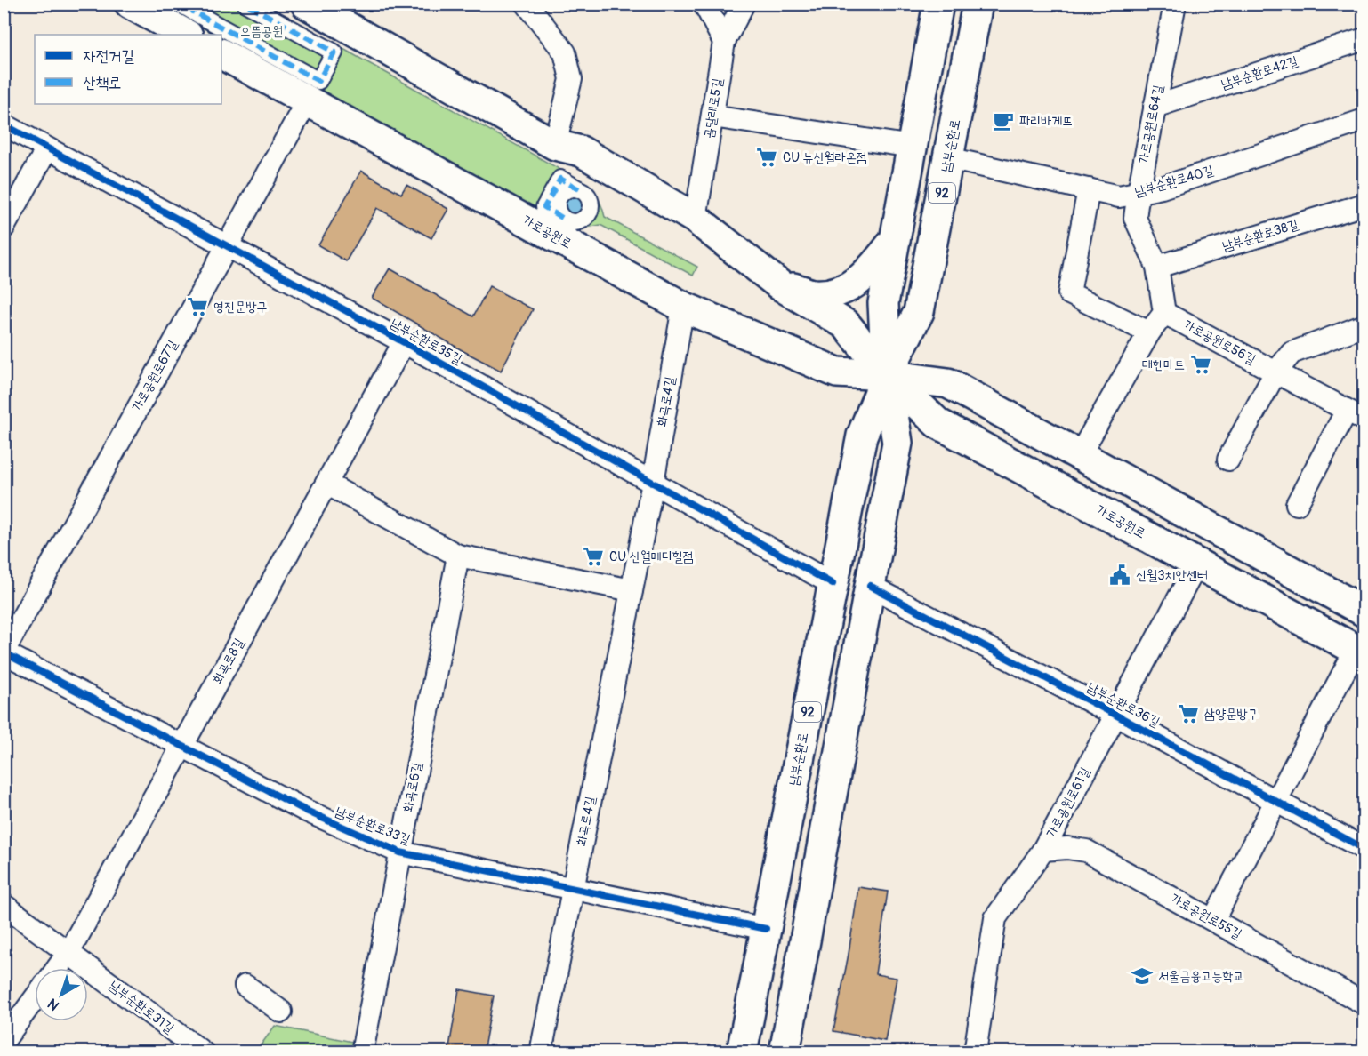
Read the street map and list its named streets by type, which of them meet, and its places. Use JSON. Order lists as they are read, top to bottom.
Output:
{
  "streets": {
    "main road": ["남부순환로", "92", "가로공원로"],
    "street": [
      "남부순환로42길",
      "곰달래로5길",
      "가로공원로64길",
      "남부순환로40길",
      "남부순환로38길",
      "남부순환로35길",
      "가로공원로56길",
      "가로공원로67길",
      "화곡로4길",
      "화곡로8길",
      "남부순환로36길",
      "화곡로6길",
      "가로공원로61길",
      "남부순환로33길",
      "가로공원로55길",
      "남부순환로31길"
    ]
  },
  "crossings": [
    ["남부순환로42길", "가로공원로64길"],
    ["곰달래로5길", "가로공원로"],
    ["가로공원로64길", "남부순환로40길"],
    ["가로공원로64길", "남부순환로38길"],
    ["가로공원로64길", "가로공원로56길"],
    ["남부순환로", "남부순환로40길"],
    ["남부순환로", "가로공원로"],
    ["남부순환로", "남부순환로35길"],
    ["남부순환로", "남부순환로36길"],
    ["남부순환로", "남부순환로33길"],
    ["가로공원로", "가로공원로67길"],
    ["가로공원로", "화곡로4길"],
    ["가로공원로", "가로공원로61길"],
    ["남부순환로35길", "가로공원로67길"],
    ["남부순환로35길", "화곡로4길"],
    ["남부순환로35길", "화곡로8길"],
    ["가로공원로67길", "남부순환로33길"],
    ["화곡로4길", "남부순환로33길"],
    ["화곡로8길", "남부순환로33길"],
    ["화곡로8길", "남부순환로31길"],
    ["남부순환로36길", "가로공원로61길"],
    ["화곡로6길", "남부순환로33길"],
    ["가로공원로61길", "가로공원로55길"]
  ],
  "parks": ["으뜸공원"],
  "places": {
    "cafe": ["파리바게뜨"],
    "supermarket": [
      "CU 뉴신월라온점",
      "영진문방구",
      "대한마트",
      "CU 신월메디힐점",
      "삼양문방구"
    ],
    "public building": ["신월3치안센터"],
    "school or university": ["서울금융고등학교"]
  },
  "legend": ["자전거길", "산책로"],
  "north": "bottom left"
}
